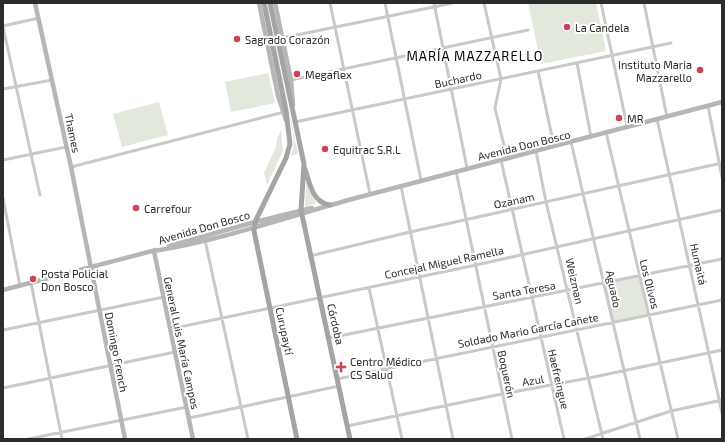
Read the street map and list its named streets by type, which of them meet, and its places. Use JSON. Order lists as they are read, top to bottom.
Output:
{
  "streets": {
    "main road": [
      "Thames",
      "Avenida Don Bosco",
      "Córdoba",
      "Curupaytí",
      "General Luis María Campos",
      "Domingo French"
    ],
    "street": [
      "Buchardo",
      "Ozanam",
      "Concejal Miguel Ramella",
      "Humaitá",
      "Weizman",
      "Los Olivos",
      "Aguado",
      "Santa Teresa",
      "Soldado Mario García Cañete",
      "Boquerón",
      "Haefreingue",
      "Azul"
    ]
  },
  "crossings": [
    ["Thames", "Avenida Don Bosco"],
    ["Thames", "Domingo French"],
    ["Avenida Don Bosco", "Humaitá"],
    ["Avenida Don Bosco", "Weizman"],
    ["Avenida Don Bosco", "Los Olivos"],
    ["Avenida Don Bosco", "Aguado"],
    ["Avenida Don Bosco", "Córdoba"],
    ["Avenida Don Bosco", "Curupaytí"],
    ["Avenida Don Bosco", "General Luis María Campos"],
    ["Avenida Don Bosco", "Domingo French"],
    ["Avenida Don Bosco", "Boquerón"],
    ["Avenida Don Bosco", "Haefreingue"],
    ["Ozanam", "Humaitá"],
    ["Ozanam", "Weizman"],
    ["Ozanam", "Los Olivos"],
    ["Ozanam", "Aguado"],
    ["Ozanam", "Córdoba"],
    ["Ozanam", "Boquerón"],
    ["Ozanam", "Haefreingue"],
    ["Concejal Miguel Ramella", "Humaitá"],
    ["Concejal Miguel Ramella", "Weizman"],
    ["Concejal Miguel Ramella", "Los Olivos"],
    ["Concejal Miguel Ramella", "Aguado"],
    ["Concejal Miguel Ramella", "Córdoba"],
    ["Concejal Miguel Ramella", "Curupaytí"],
    ["Concejal Miguel Ramella", "General Luis María Campos"],
    ["Concejal Miguel Ramella", "Boquerón"],
    ["Concejal Miguel Ramella", "Haefreingue"],
    ["Humaitá", "Santa Teresa"],
    ["Humaitá", "Soldado Mario García Cañete"],
    ["Humaitá", "Azul"],
    ["Weizman", "Santa Teresa"],
    ["Weizman", "Soldado Mario García Cañete"],
    ["Weizman", "Azul"],
    ["Los Olivos", "Santa Teresa"],
    ["Los Olivos", "Soldado Mario García Cañete"],
    ["Los Olivos", "Azul"],
    ["Aguado", "Santa Teresa"],
    ["Aguado", "Soldado Mario García Cañete"],
    ["Aguado", "Azul"],
    ["Santa Teresa", "Córdoba"],
    ["Santa Teresa", "Boquerón"],
    ["Santa Teresa", "Haefreingue"],
    ["Córdoba", "Soldado Mario García Cañete"],
    ["Córdoba", "Azul"],
    ["Soldado Mario García Cañete", "Boquerón"],
    ["Soldado Mario García Cañete", "Haefreingue"],
    ["Boquerón", "Azul"],
    ["Haefreingue", "Azul"]
  ],
  "districts": ["MARÍA MAZZARELLO"],
  "places": {
    "other": [
      "La Candela",
      "Sagrado Corazón",
      "Instituto Maria Mazzarello",
      "Megaflex",
      "MR",
      "Equitrac S.R.L",
      "Carrefour",
      "Posta Policial Don Bosco"
    ],
    "health": ["Centro Médico CS Salud"]
  }
}
